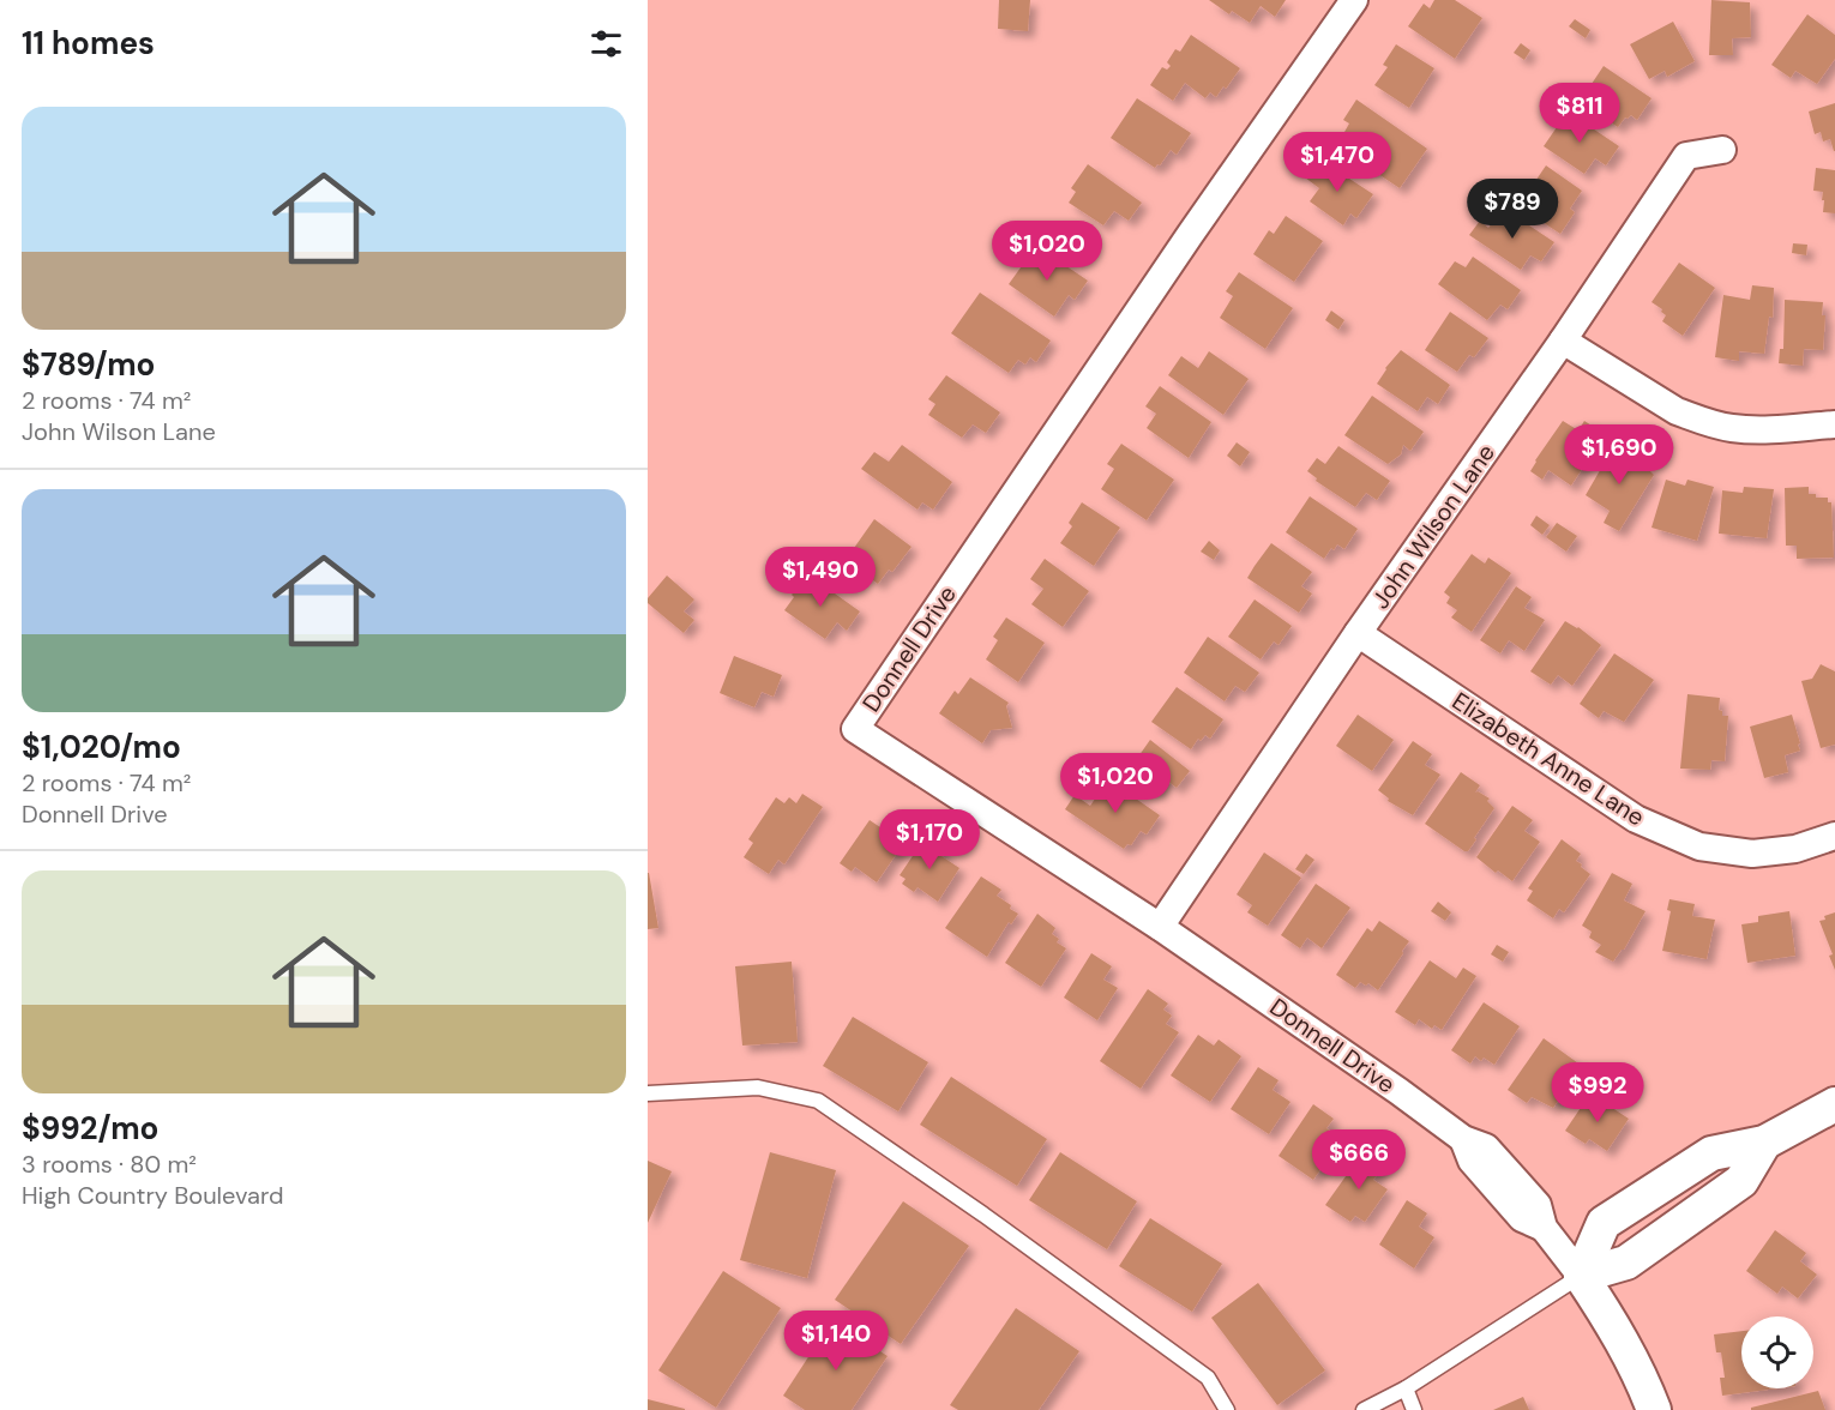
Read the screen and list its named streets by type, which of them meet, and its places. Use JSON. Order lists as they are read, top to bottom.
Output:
{
  "streets": {
    "street": ["John Wilson Lane", "Donnell Drive", "Elizabeth Anne Lane"]
  },
  "crossings": [
    ["John Wilson Lane", "Donnell Drive"],
    ["John Wilson Lane", "Elizabeth Anne Lane"]
  ],
  "page": {
    "heading": "11 homes",
    "price": [
      "$811",
      "$1,470",
      "$789",
      "$1,020",
      "$1,690",
      "$1,490",
      "$1,020",
      "$1,170",
      "$992",
      "$666",
      "$1,140"
    ],
    "list": [
      {
        "name": "$789/mo",
        "note": "2 rooms · 74 m² · John Wilson Lane"
      },
      {
        "name": "$1,020/mo",
        "note": "2 rooms · 74 m² · Donnell Drive"
      },
      {
        "name": "$992/mo",
        "note": "3 rooms · 80 m² · High Country Boulevard"
      }
    ]
  }
}
